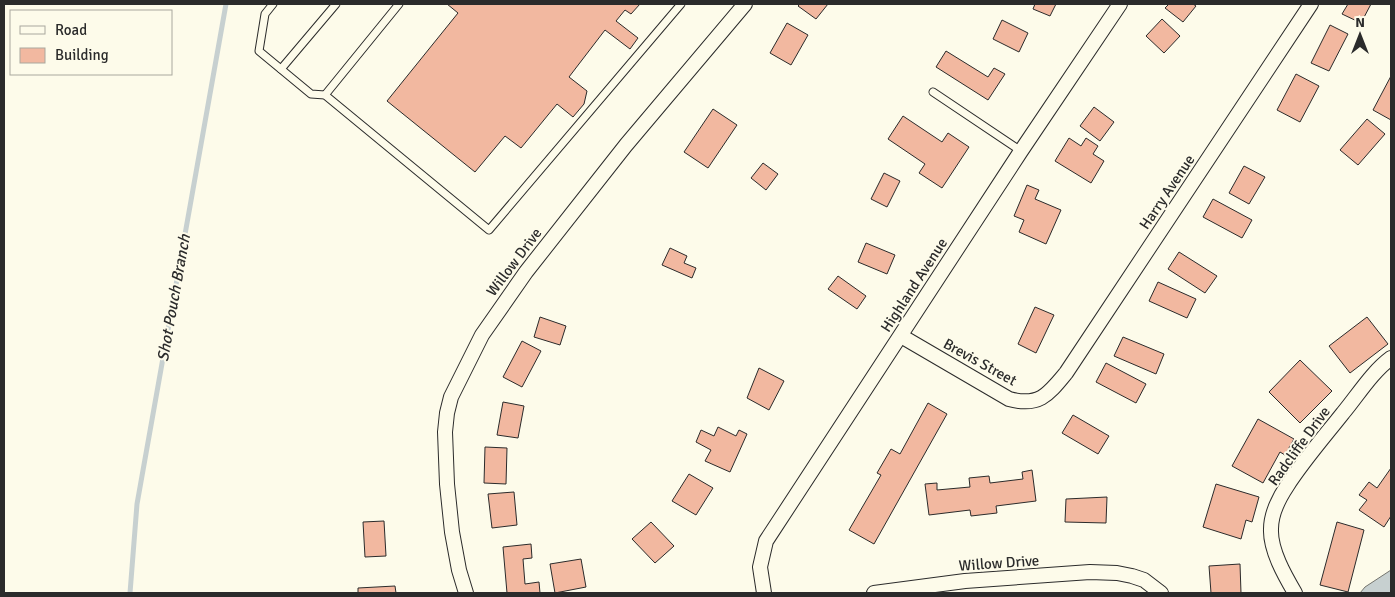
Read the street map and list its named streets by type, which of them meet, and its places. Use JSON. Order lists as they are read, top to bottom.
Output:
{
  "streets": {
    "street": [
      "Harry Avenue",
      "Willow Drive",
      "Highland Avenue",
      "Brevis Street",
      "Radcliffe Drive"
    ]
  },
  "crossings": [
    ["Harry Avenue", "Brevis Street"],
    ["Highland Avenue", "Brevis Street"]
  ],
  "water": ["Shot Pouch Branch"],
  "legend": ["Road", "Building"],
  "north": "top"
}
